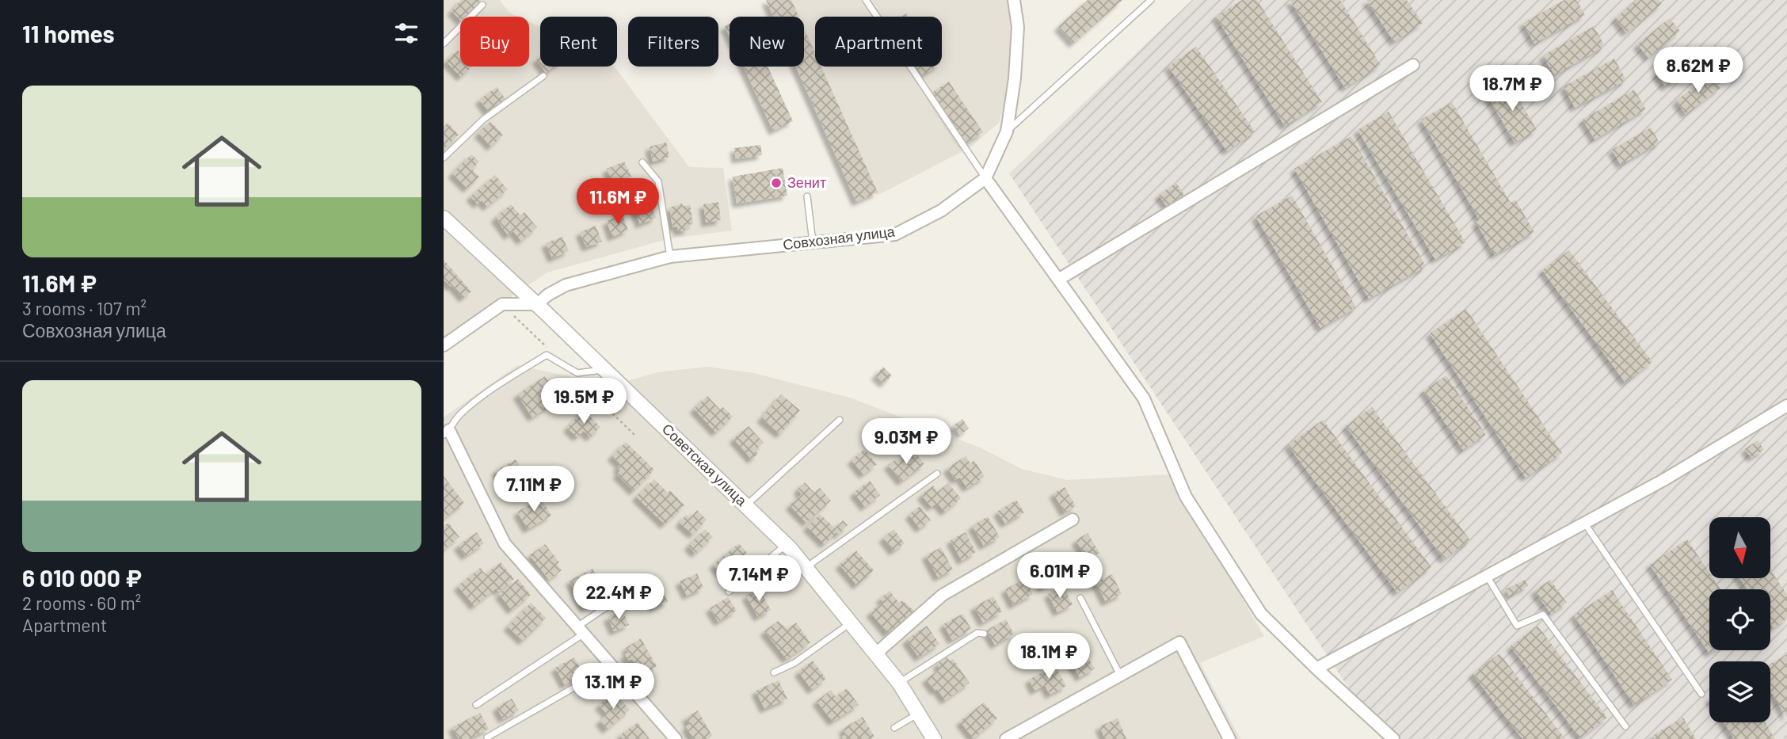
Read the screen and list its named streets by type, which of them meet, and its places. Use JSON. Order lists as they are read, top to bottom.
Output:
{
  "streets": {
    "street": ["Совхозная улица", "Советская улица"]
  },
  "crossings": [
    ["Совхозная улица", "Советская улица"]
  ],
  "places": ["Зенит"],
  "north": "bottom",
  "page": {
    "heading": "11 homes",
    "chip": [
      "Buy",
      "Rent",
      "Filters",
      "New",
      "Apartment"
    ],
    "price": [
      "8.62M ₽",
      "18.7M ₽",
      "11.6M ₽",
      "19.5M ₽",
      "9.03M ₽",
      "7.11M ₽",
      "6.01M ₽",
      "7.14M ₽",
      "22.4M ₽",
      "18.1M ₽",
      "13.1M ₽"
    ],
    "list": [
      {
        "name": "11.6M ₽",
        "note": "3 rooms · 107 m² · Совхозная улица"
      },
      {
        "name": "6 010 000 ₽",
        "note": "2 rooms · 60 m² · Apartment"
      }
    ]
  }
}
